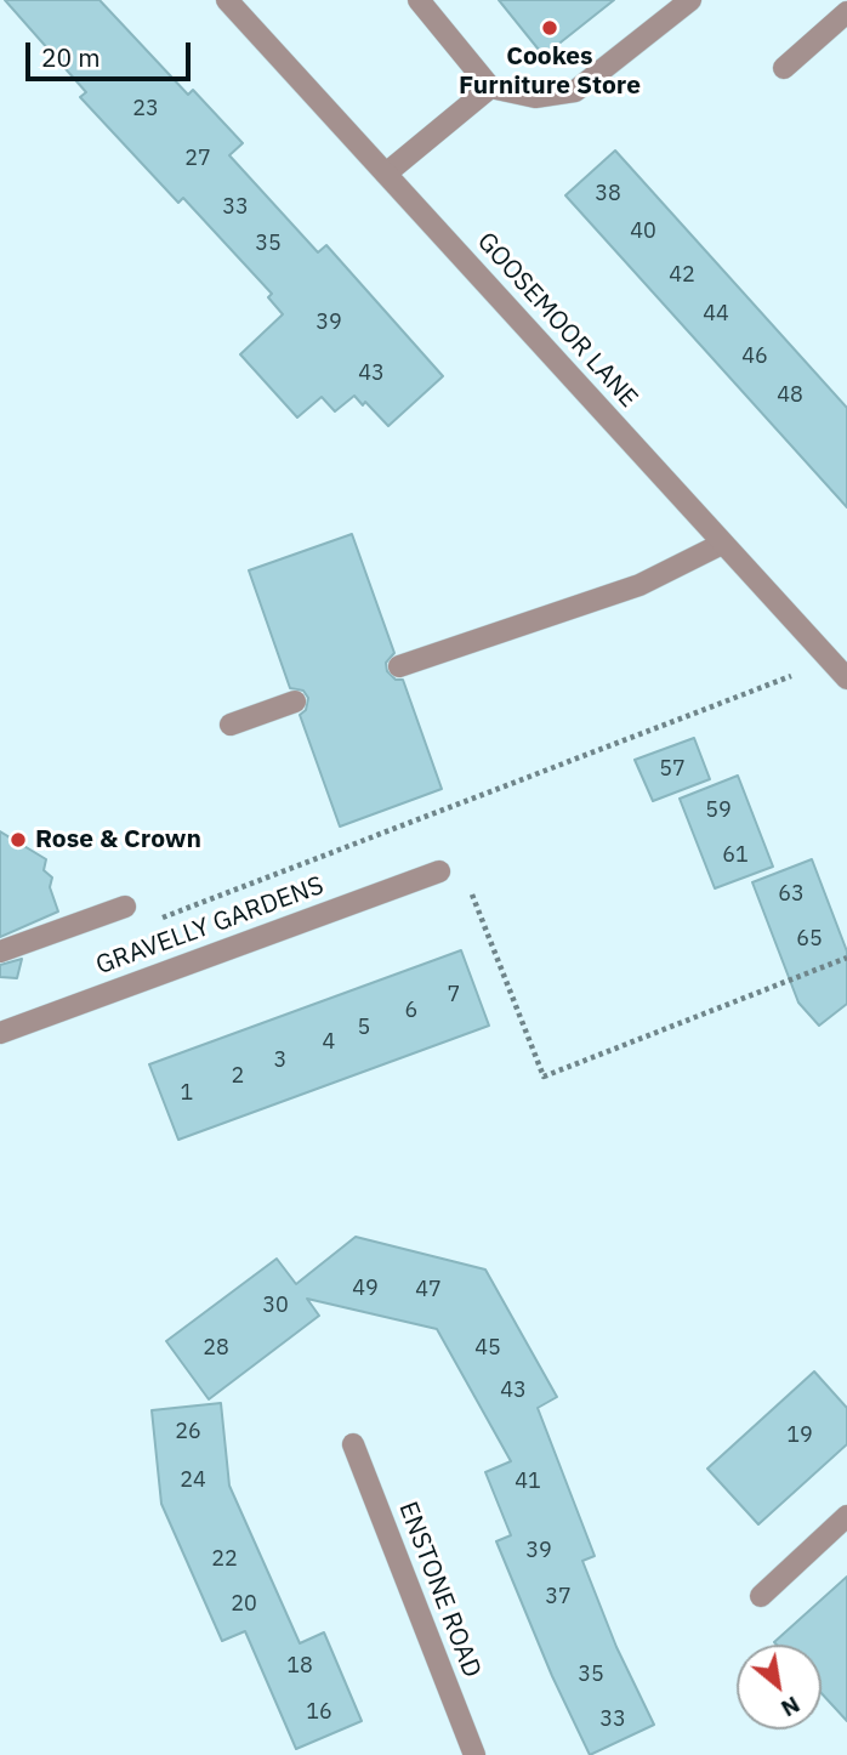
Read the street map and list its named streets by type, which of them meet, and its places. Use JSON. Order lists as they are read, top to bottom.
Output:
{
  "streets": {
    "street": ["GOOSEMOOR LANE", "GRAVELLY GARDENS", "ENSTONE ROAD"]
  },
  "places": ["Cookes Furniture Store", "Rose & Crown"],
  "house_numbers": [
    "23",
    "27",
    "38",
    "33",
    "40",
    "35",
    "42",
    "44",
    "39",
    "46",
    "43",
    "48",
    "57",
    "59",
    "61",
    "63",
    "65",
    "7",
    "6",
    "5",
    "4",
    "3",
    "2",
    "1",
    "49",
    "47",
    "30",
    "28",
    "45",
    "43",
    "26",
    "19",
    "24",
    "41",
    "39",
    "22",
    "37",
    "20",
    "18",
    "35",
    "16",
    "33"
  ],
  "scale_bar": "20 m",
  "north": "bottom right"
}
